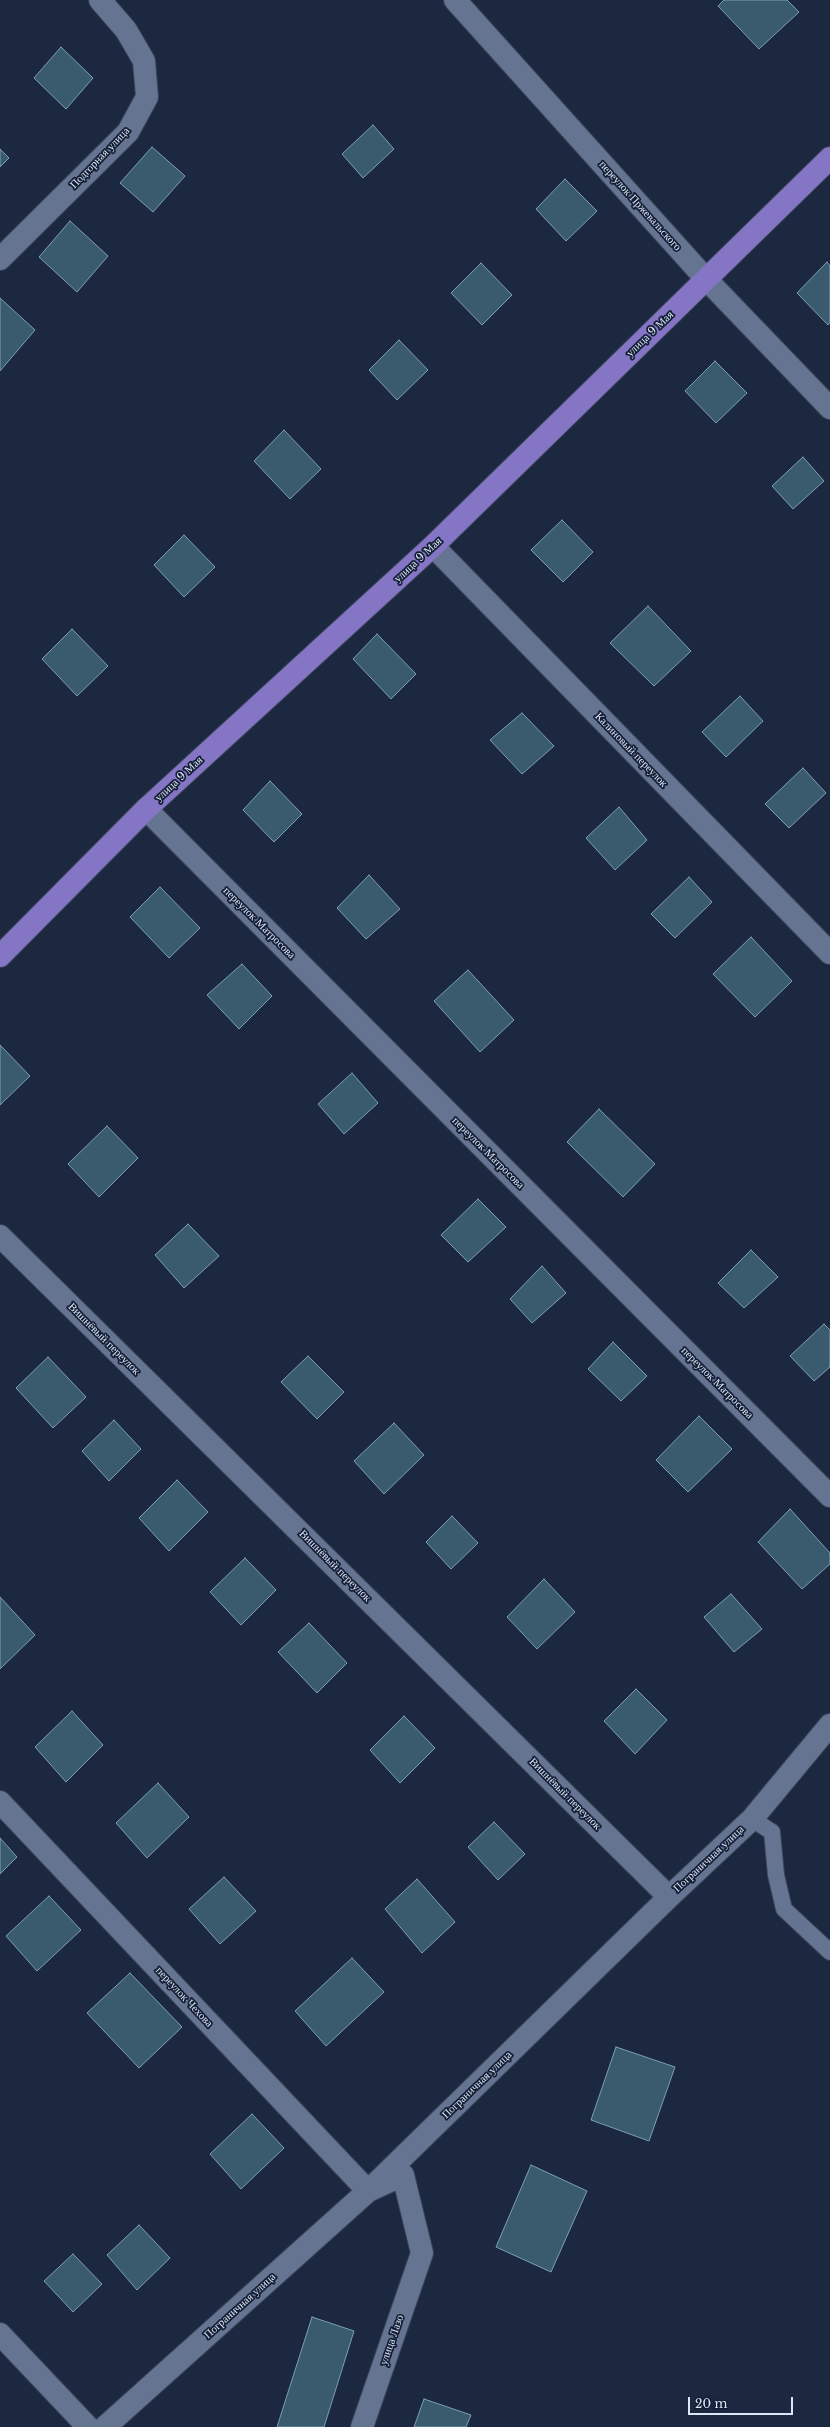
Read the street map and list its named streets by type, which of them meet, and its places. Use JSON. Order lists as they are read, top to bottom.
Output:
{
  "streets": {
    "main road": ["улица 9 Мая"],
    "street": [
      "Подгорная улица",
      "переулок Пржевальского",
      "Калиновый переулок",
      "переулок Матросова",
      "Вишнёвый переулок",
      "Пограничная улица",
      "переулок Чехова",
      "улица Лазо"
    ]
  },
  "crossings": [
    ["переулок Пржевальского", "улица 9 Мая"],
    ["улица 9 Мая", "Калиновый переулок"],
    ["улица 9 Мая", "переулок Матросова"],
    ["Вишнёвый переулок", "Пограничная улица"],
    ["Пограничная улица", "переулок Чехова"],
    ["Пограничная улица", "улица Лазо"],
    ["переулок Чехова", "улица Лазо"]
  ],
  "scale_bar": "20 m"
}
